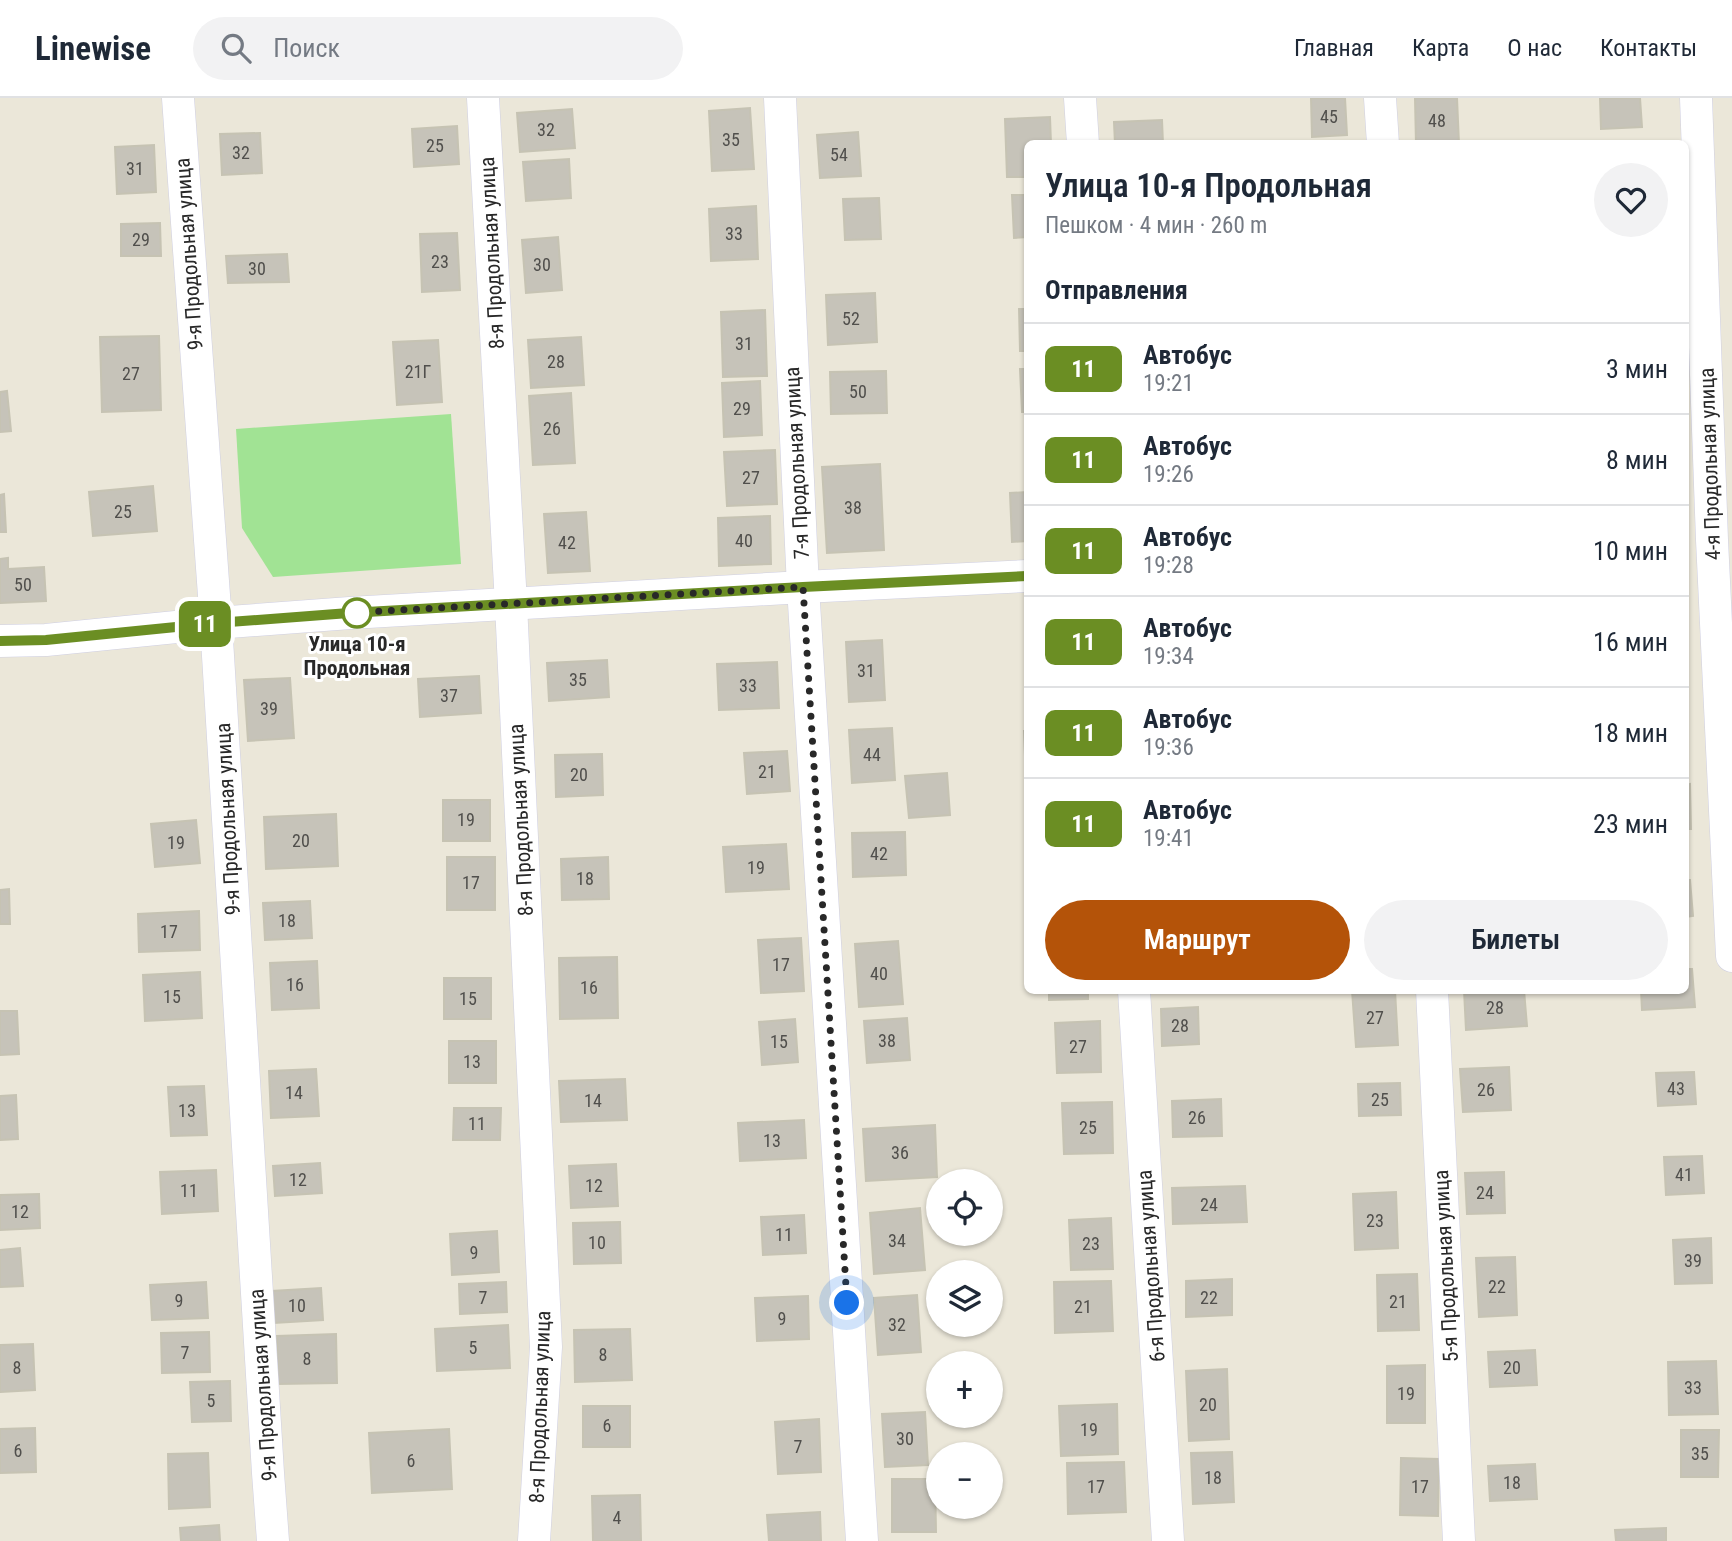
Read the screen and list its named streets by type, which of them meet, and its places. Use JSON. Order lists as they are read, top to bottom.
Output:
{
  "streets": {
    "street": [
      "8-я Продольная улица",
      "9-я Продольная улица",
      "7-я Продольная улица",
      "4-я Продольная улица",
      "6-я Продольная улица",
      "5-я Продольная улица"
    ]
  },
  "places": ["Улица 10-я Продольная"],
  "lines": ["bus line 11"],
  "house_numbers": [
    "45",
    "48",
    "32",
    "35",
    "25",
    "32",
    "54",
    "31",
    "33",
    "29",
    "23",
    "30",
    "30",
    "52",
    "31",
    "28",
    "21Г",
    "27",
    "50",
    "29",
    "26",
    "27",
    "38",
    "25",
    "40",
    "42",
    "50",
    "31",
    "35",
    "33",
    "37",
    "39",
    "44",
    "21",
    "20",
    "19",
    "20",
    "19",
    "42",
    "19",
    "18",
    "17",
    "18",
    "17",
    "17",
    "40",
    "16",
    "16",
    "15",
    "15",
    "28",
    "27",
    "28",
    "38",
    "15",
    "27",
    "13",
    "43",
    "26",
    "14",
    "25",
    "14",
    "13",
    "26",
    "11",
    "25",
    "13",
    "36",
    "41",
    "12",
    "12",
    "11",
    "24",
    "24",
    "12",
    "23",
    "11",
    "34",
    "10",
    "23",
    "9",
    "39",
    "22",
    "7",
    "22",
    "9",
    "21",
    "10",
    "21",
    "9",
    "32",
    "5",
    "7",
    "8",
    "8",
    "8",
    "20",
    "33",
    "19",
    "5",
    "20",
    "6",
    "19",
    "30",
    "7",
    "6",
    "35",
    "6",
    "18",
    "18",
    "17",
    "17",
    "4"
  ],
  "page": {
    "header": "Linewise",
    "search": "Поиск",
    "nav": [
      "Главная",
      "Карта",
      "О нас",
      "Контакты"
    ],
    "on_map": "11",
    "heading": [
      ["Улица 10-я Продольная", "Пешком · 4 мин · 260 m"],
      "Отправления"
    ],
    "list": [
      {
        "mark": "11",
        "name": "Автобус",
        "note": "19:21",
        "value": "3 мин"
      },
      {
        "mark": "11",
        "name": "Автобус",
        "note": "19:26",
        "value": "8 мин"
      },
      {
        "mark": "11",
        "name": "Автобус",
        "note": "19:28",
        "value": "10 мин"
      },
      {
        "mark": "11",
        "name": "Автобус",
        "note": "19:34",
        "value": "16 мин"
      },
      {
        "mark": "11",
        "name": "Автобус",
        "note": "19:36",
        "value": "18 мин"
      },
      {
        "mark": "11",
        "name": "Автобус",
        "note": "19:41",
        "value": "23 мин"
      }
    ],
    "buttons": ["Маршрут", "Билеты"],
    "map_buttons": ["+", "−"]
  }
}
